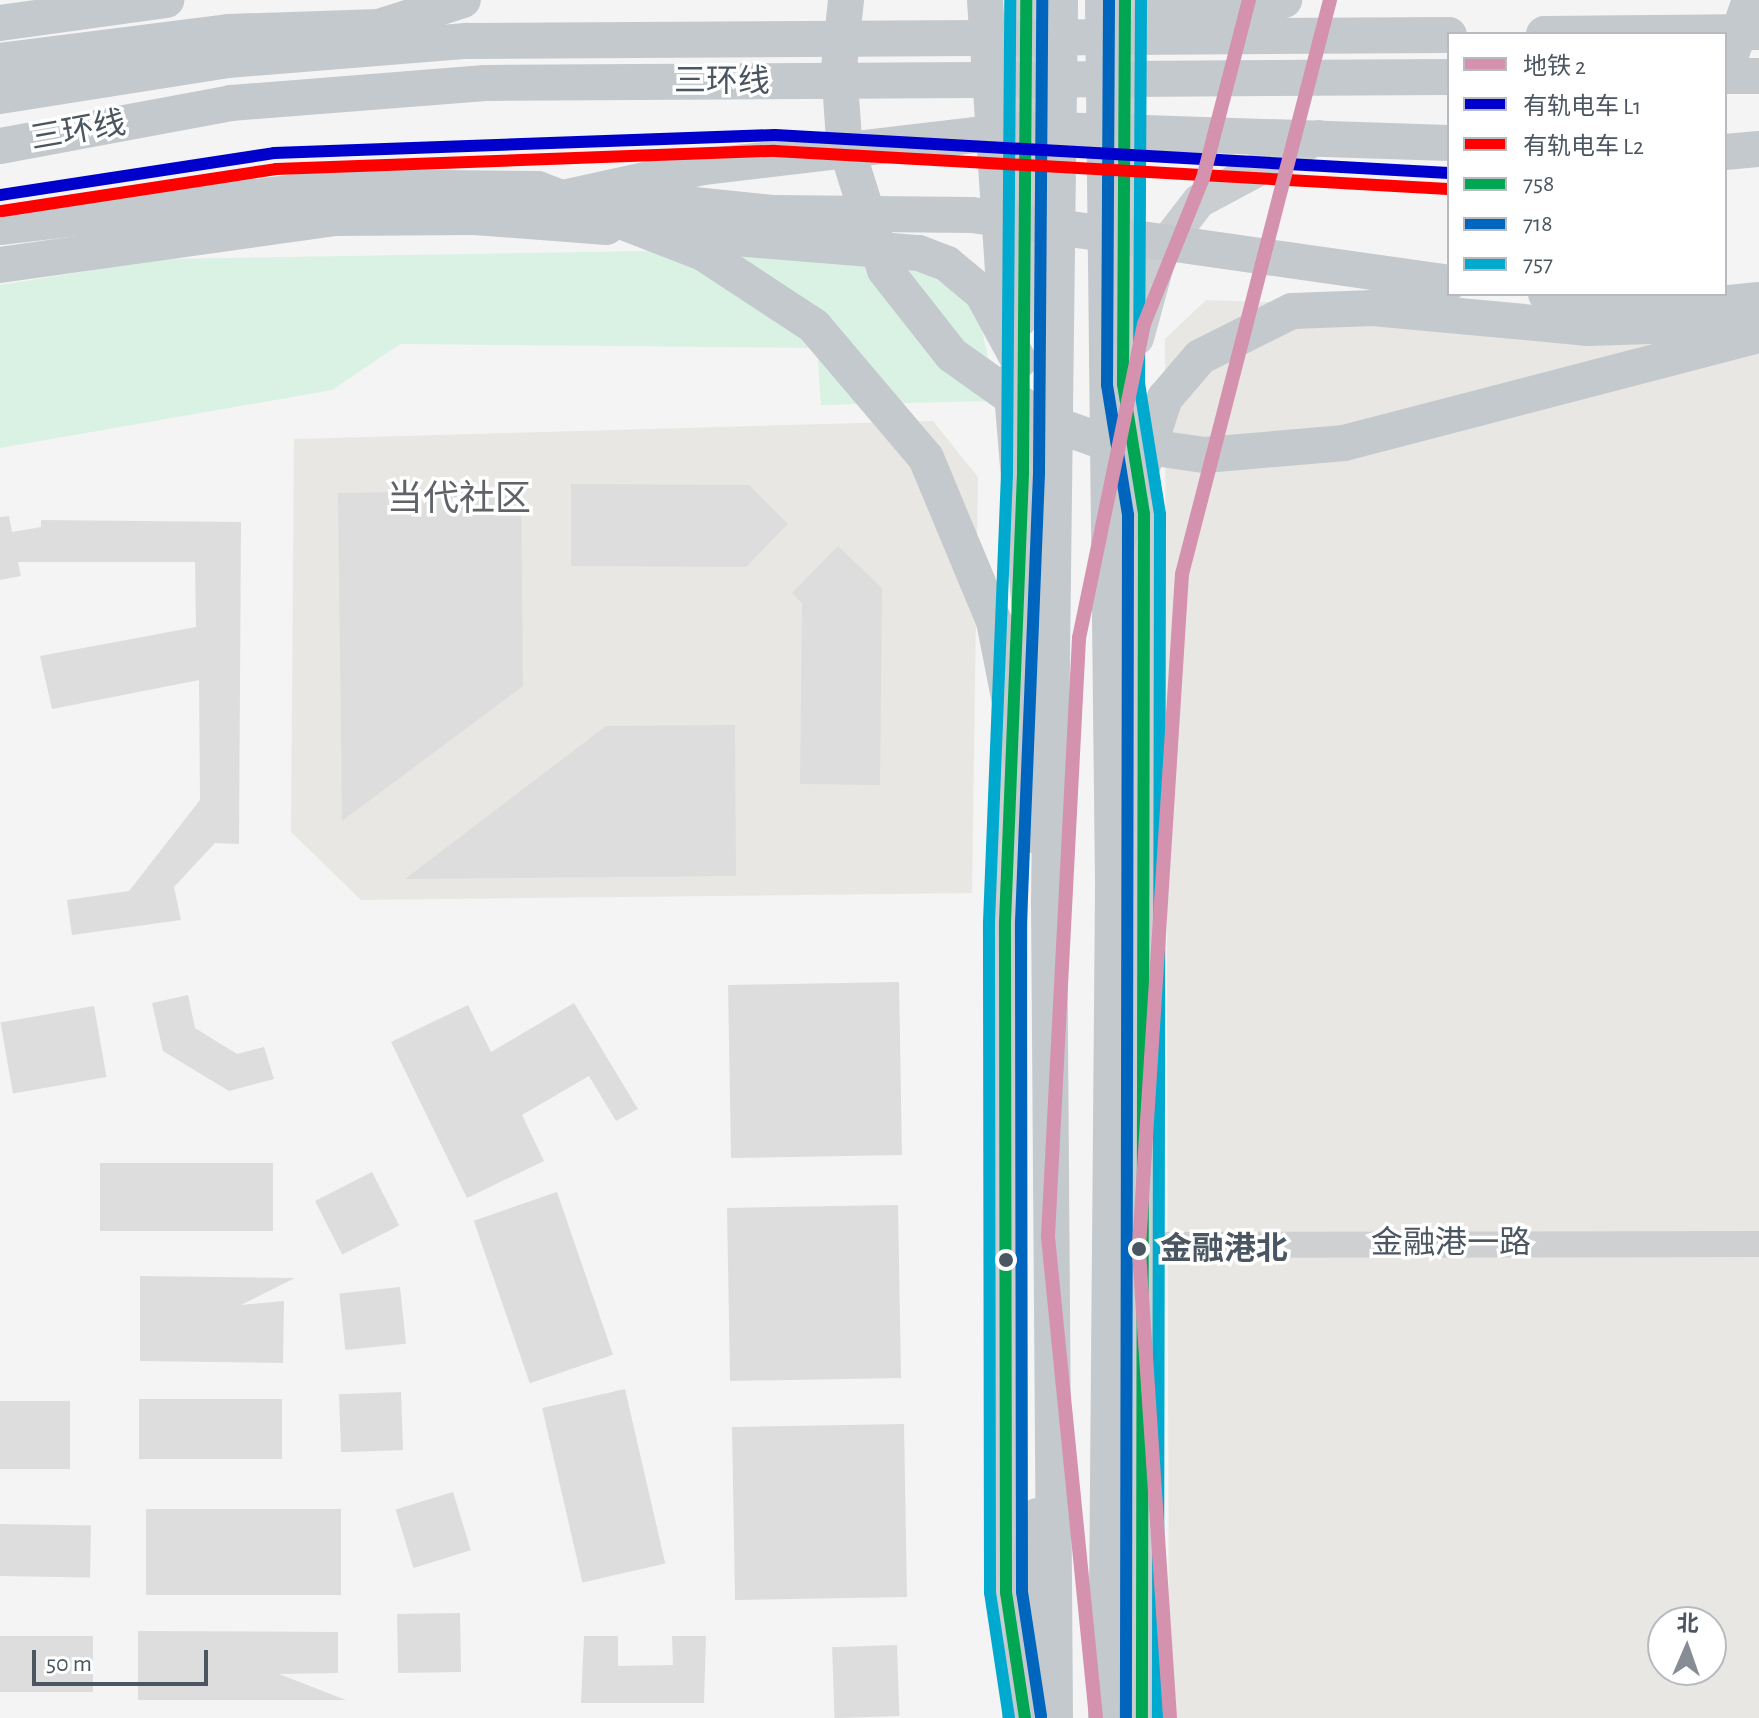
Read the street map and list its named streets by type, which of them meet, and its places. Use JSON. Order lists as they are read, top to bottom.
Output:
{
  "streets": {
    "highway": ["三环线"],
    "street": ["金融港一路"]
  },
  "districts": ["当代社区"],
  "places": ["金融港北"],
  "lines": [
    "metro line 2",
    "transit line 758",
    "transit line 718",
    "transit line 757",
    "tram line L1",
    "tram line L2"
  ],
  "legend": [
    "地铁 2",
    "有轨电车 L1",
    "有轨电车 L2",
    "758",
    "718",
    "757"
  ],
  "scale_bar": "50 m",
  "north": "top"
}
